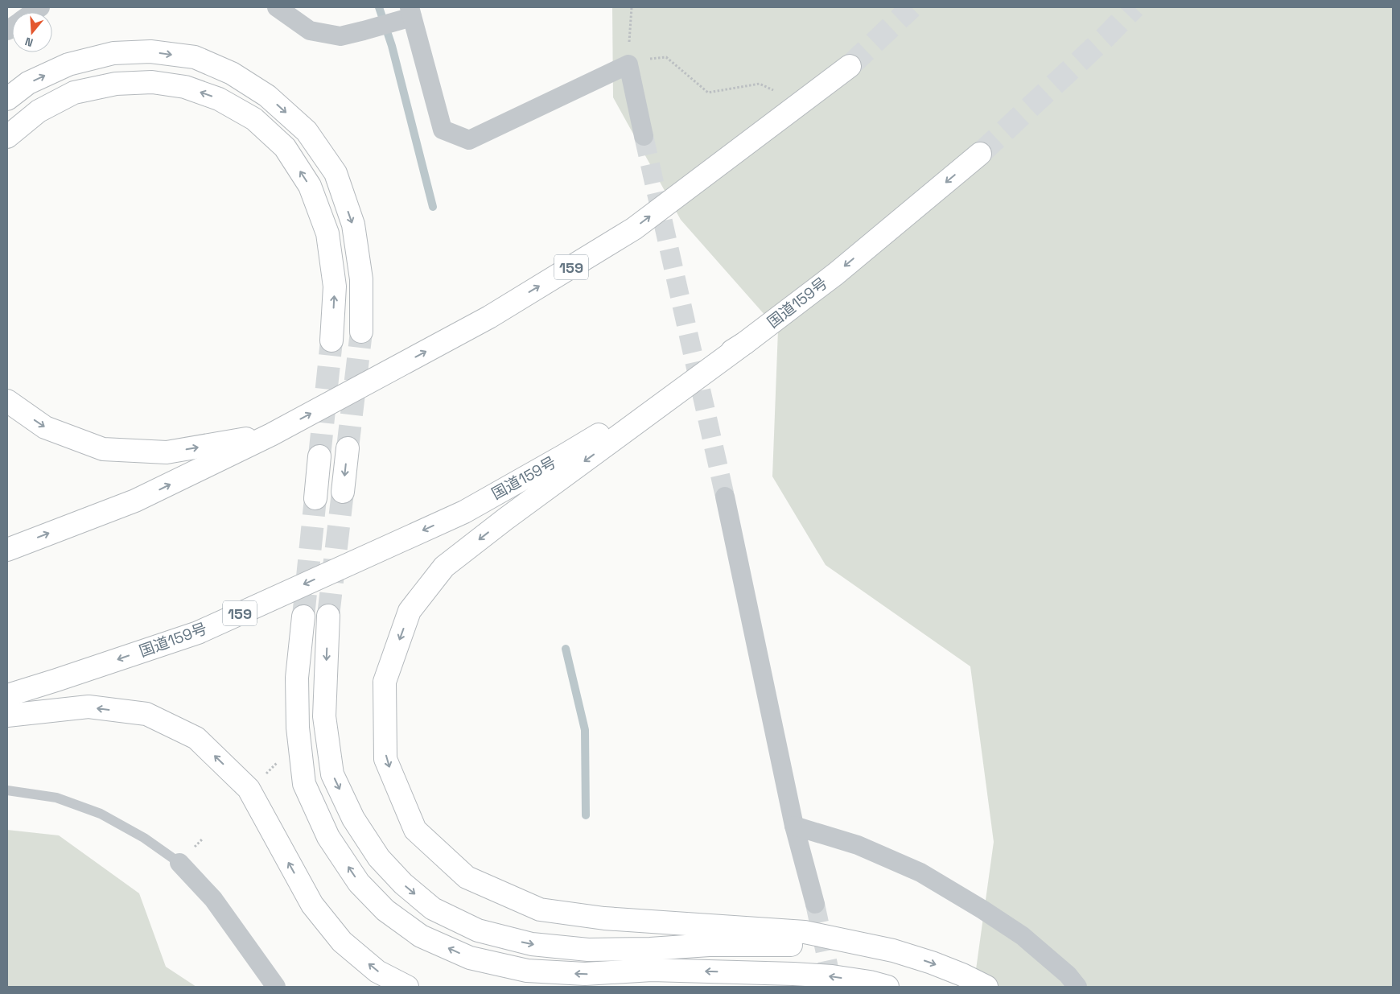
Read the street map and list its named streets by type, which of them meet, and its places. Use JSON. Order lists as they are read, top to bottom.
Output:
{
  "streets": {
    "highway": ["159", "国道159号"]
  },
  "north": "bottom"
}
